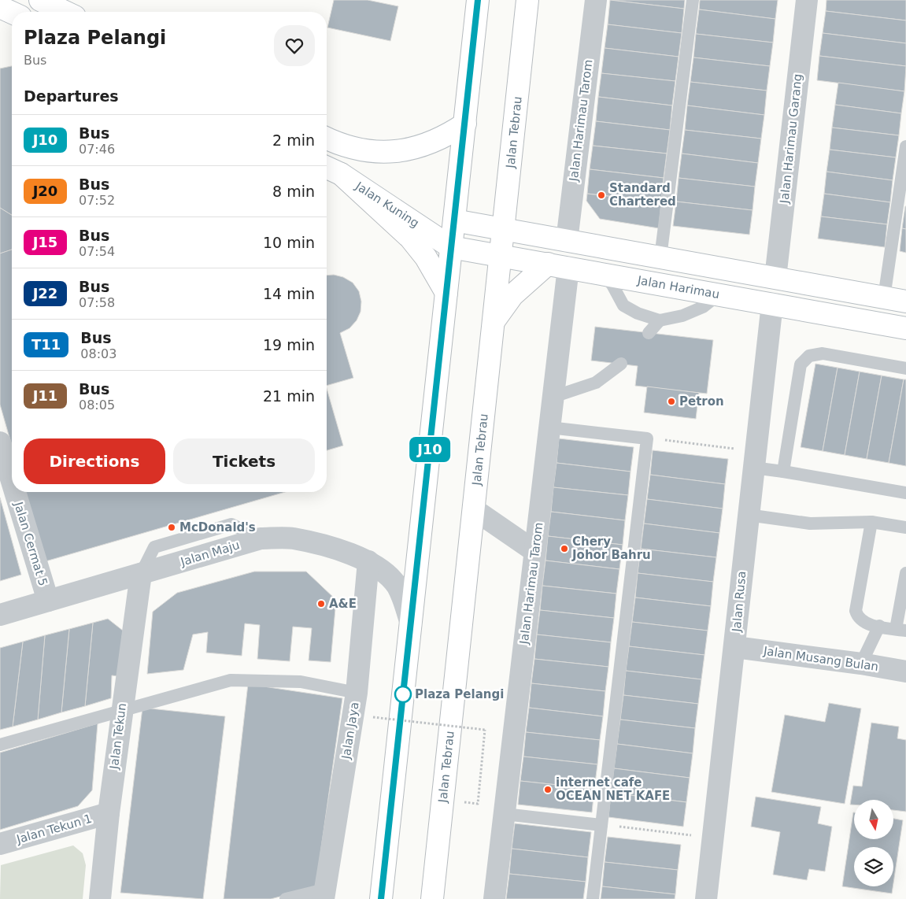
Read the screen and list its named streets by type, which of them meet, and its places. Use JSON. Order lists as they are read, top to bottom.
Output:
{
  "streets": {
    "main road": ["Jalan Tebrau", "Jalan Kuning", "Jalan Harimau"],
    "street": [
      "Jalan Harimau Tarom",
      "Jalan Harimau Garang",
      "Jalan Cermat 5",
      "Jalan Maju",
      "Jalan Rusa",
      "Jalan Musang Bulan",
      "Jalan Jaya",
      "Jalan Tekun",
      "Jalan Tekun 1"
    ]
  },
  "crossings": [
    ["Jalan Harimau Tarom", "Jalan Harimau"],
    ["Jalan Tebrau", "Jalan Harimau"],
    ["Jalan Kuning", "Jalan Harimau"],
    ["Jalan Harimau", "Jalan Rusa"],
    ["Jalan Cermat 5", "Jalan Maju"],
    ["Jalan Maju", "Jalan Jaya"],
    ["Jalan Maju", "Jalan Tekun"],
    ["Jalan Rusa", "Jalan Musang Bulan"],
    ["Jalan Tekun", "Jalan Tekun 1"]
  ],
  "places": [
    "Standard Chartered",
    "Petron",
    "McDonald's",
    "Chery Johor Bahru",
    "A&E",
    "Plaza Pelangi",
    "internet cafe OCEAN NET KAFE"
  ],
  "lines": ["bus line J10"],
  "north": "bottom",
  "page": {
    "on_map": "J10",
    "heading": [
      ["Plaza Pelangi", "Bus"],
      "Departures"
    ],
    "list": [
      {
        "mark": "J10",
        "name": "Bus",
        "note": "07:46",
        "value": "2 min"
      },
      {
        "mark": "J20",
        "name": "Bus",
        "note": "07:52",
        "value": "8 min"
      },
      {
        "mark": "J15",
        "name": "Bus",
        "note": "07:54",
        "value": "10 min"
      },
      {
        "mark": "J22",
        "name": "Bus",
        "note": "07:58",
        "value": "14 min"
      },
      {
        "mark": "T11",
        "name": "Bus",
        "note": "08:03",
        "value": "19 min"
      },
      {
        "mark": "J11",
        "name": "Bus",
        "note": "08:05",
        "value": "21 min"
      }
    ],
    "buttons": ["Directions", "Tickets"]
  }
}
